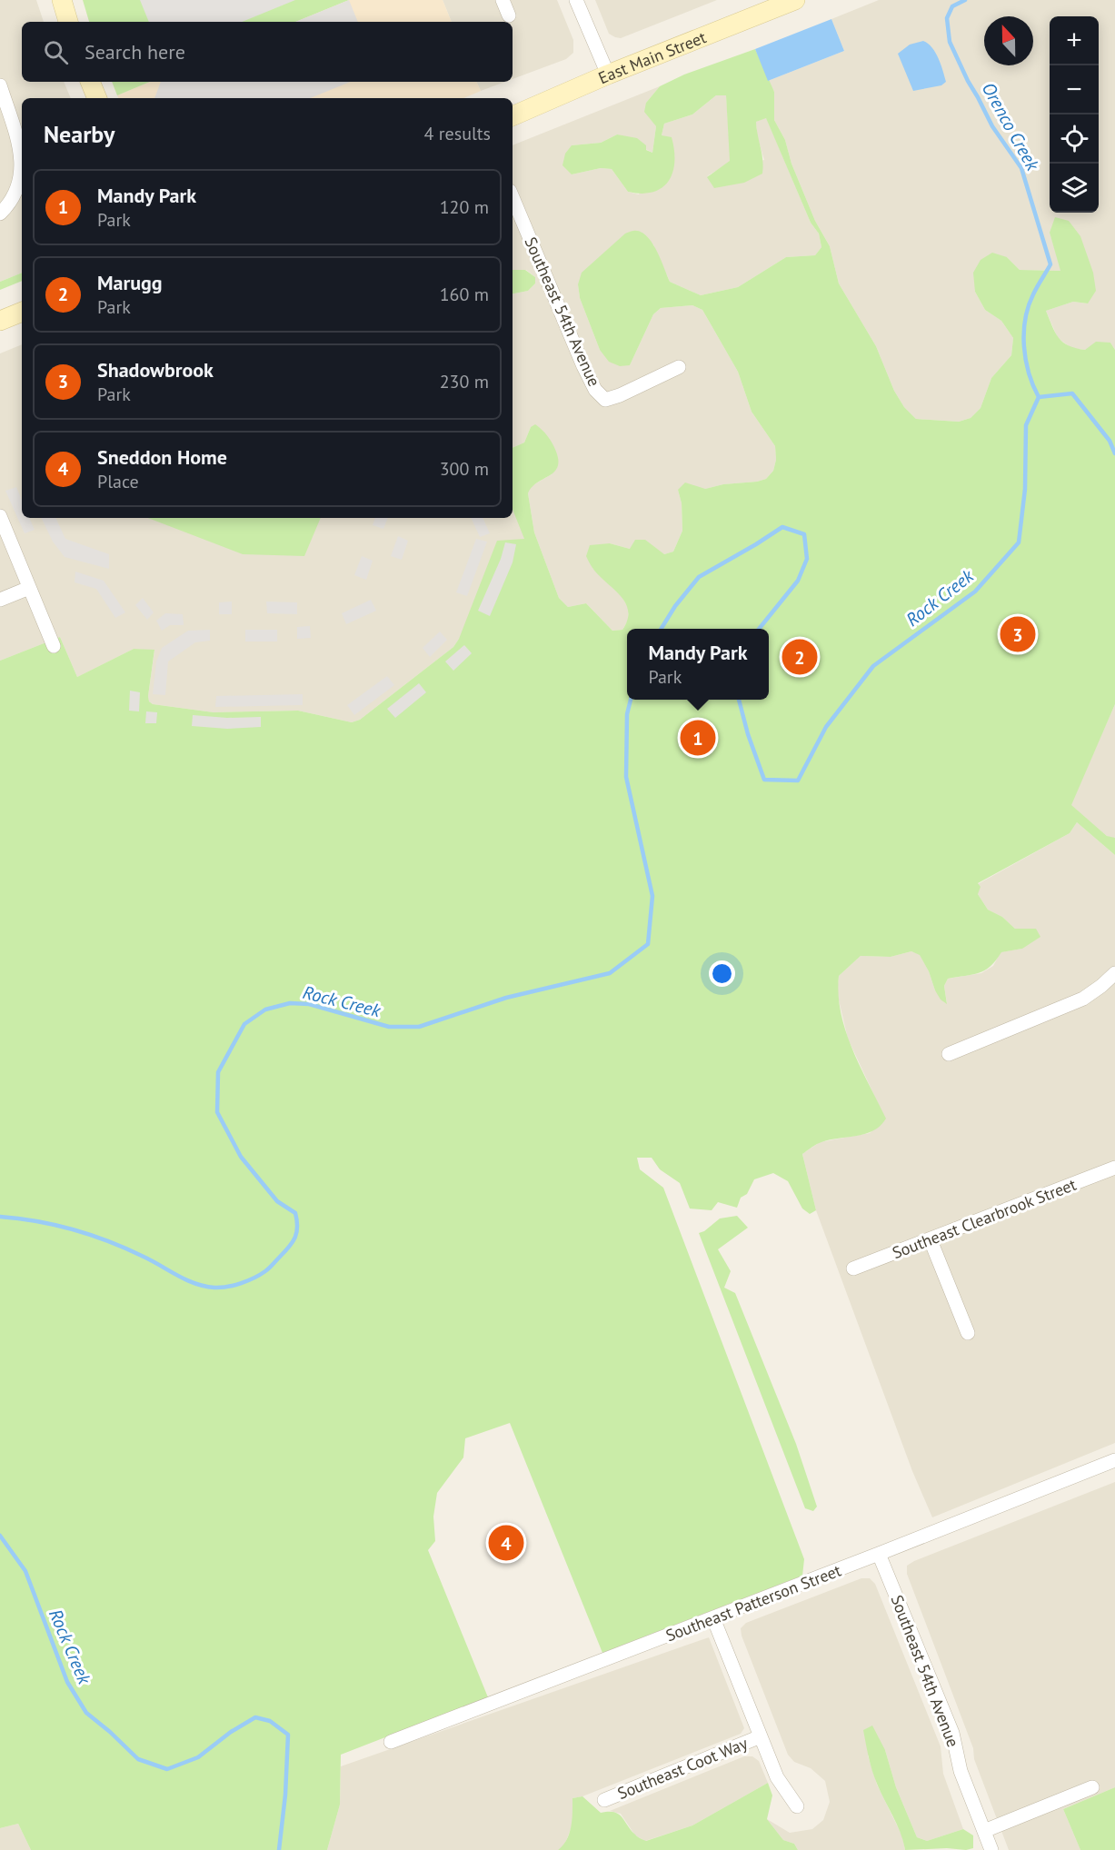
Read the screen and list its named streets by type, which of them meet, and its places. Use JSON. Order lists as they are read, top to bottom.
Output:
{
  "streets": {
    "main road": ["East Main Street"],
    "street": [
      "Southeast 54th Avenue",
      "Southeast Clearbrook Street",
      "Southeast Patterson Street",
      "Southeast Coot Way"
    ]
  },
  "crossings": [
    ["Southeast 54th Avenue", "Southeast Patterson Street"]
  ],
  "water": ["Orenco Creek", "Rock Creek"],
  "north": "top",
  "page": {
    "map_buttons": ["+", "−"],
    "search": "Search here",
    "heading": ["Nearby", "4 results"],
    "list": [
      {
        "mark": "1",
        "name": "Mandy Park",
        "note": "Park",
        "value": "120 m"
      },
      {
        "mark": "2",
        "name": "Marugg",
        "note": "Park",
        "value": "160 m"
      },
      {
        "mark": "3",
        "name": "Shadowbrook",
        "note": "Park",
        "value": "230 m"
      },
      {
        "mark": "4",
        "name": "Sneddon Home",
        "note": "Place",
        "value": "300 m"
      }
    ],
    "pins": [
      "3",
      "2",
      "1",
      "4"
    ],
    "popup": ["Mandy Park", "Park"]
  }
}
